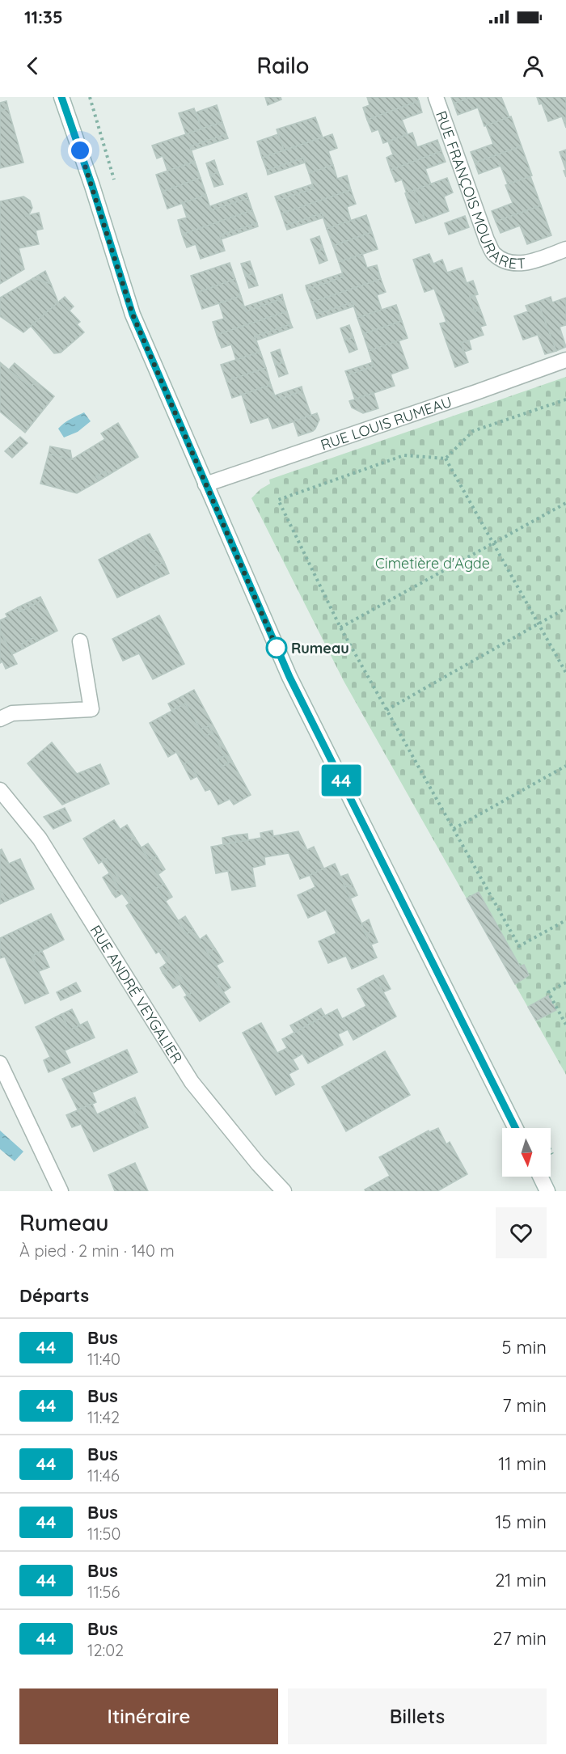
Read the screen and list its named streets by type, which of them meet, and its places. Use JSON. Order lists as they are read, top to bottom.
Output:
{
  "streets": {
    "street": ["RUE FRANÇOIS MOURARET", "RUE LOUIS RUMEAU", "RUE ANDRÉ VEYGALIER"]
  },
  "parks": ["Cimetière d'Agde"],
  "places": ["Rumeau"],
  "lines": ["bus line 44"],
  "north": "bottom",
  "page": {
    "status": "11:35",
    "header": "Railo",
    "on_map": "44",
    "heading": [
      ["Rumeau", "À pied · 2 min · 140 m"],
      "Départs"
    ],
    "list": [
      {
        "mark": "44",
        "name": "Bus",
        "note": "11:40",
        "value": "5 min"
      },
      {
        "mark": "44",
        "name": "Bus",
        "note": "11:42",
        "value": "7 min"
      },
      {
        "mark": "44",
        "name": "Bus",
        "note": "11:46",
        "value": "11 min"
      },
      {
        "mark": "44",
        "name": "Bus",
        "note": "11:50",
        "value": "15 min"
      },
      {
        "mark": "44",
        "name": "Bus",
        "note": "11:56",
        "value": "21 min"
      },
      {
        "mark": "44",
        "name": "Bus",
        "note": "12:02",
        "value": "27 min"
      }
    ],
    "buttons": ["Itinéraire", "Billets"]
  }
}
